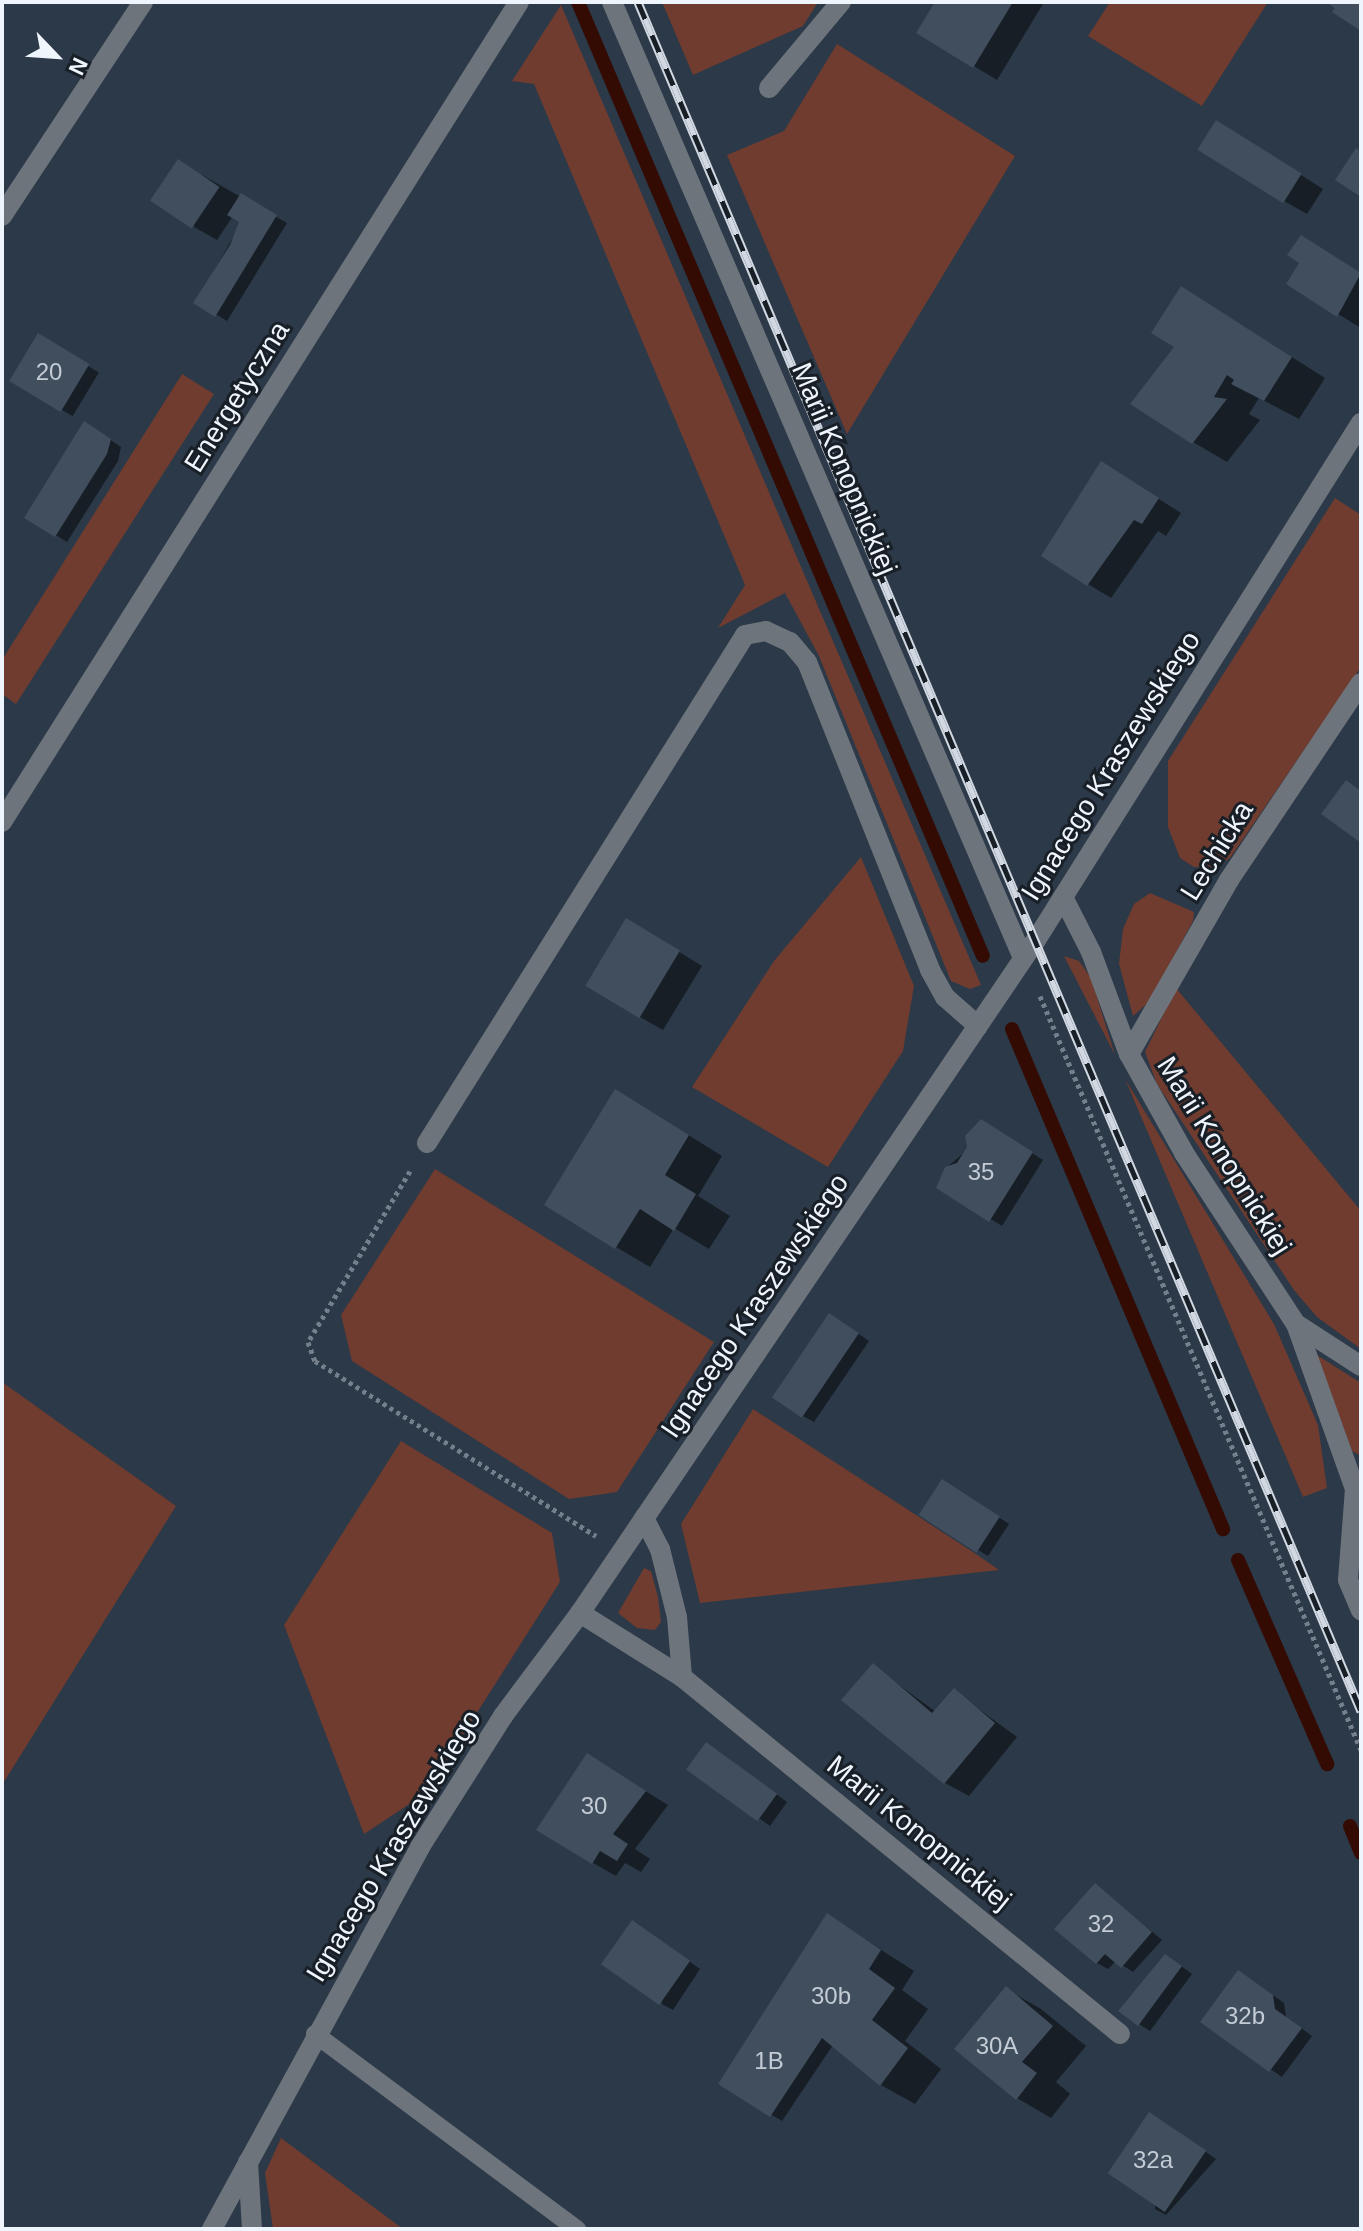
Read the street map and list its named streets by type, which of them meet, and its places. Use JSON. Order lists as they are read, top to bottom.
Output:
{
  "streets": {
    "street": [
      "Energetyczna",
      "Marii Konopnickiej",
      "Ignacego Kraszewskiego",
      "Lechicka"
    ]
  },
  "crossings": [
    ["Marii Konopnickiej", "Ignacego Kraszewskiego"],
    ["Marii Konopnickiej", "Lechicka"]
  ],
  "house_numbers": [
    "20",
    "35",
    "30",
    "32",
    "30b",
    "32b",
    "30A",
    "1B",
    "32a"
  ],
  "north": "bottom right"
}
